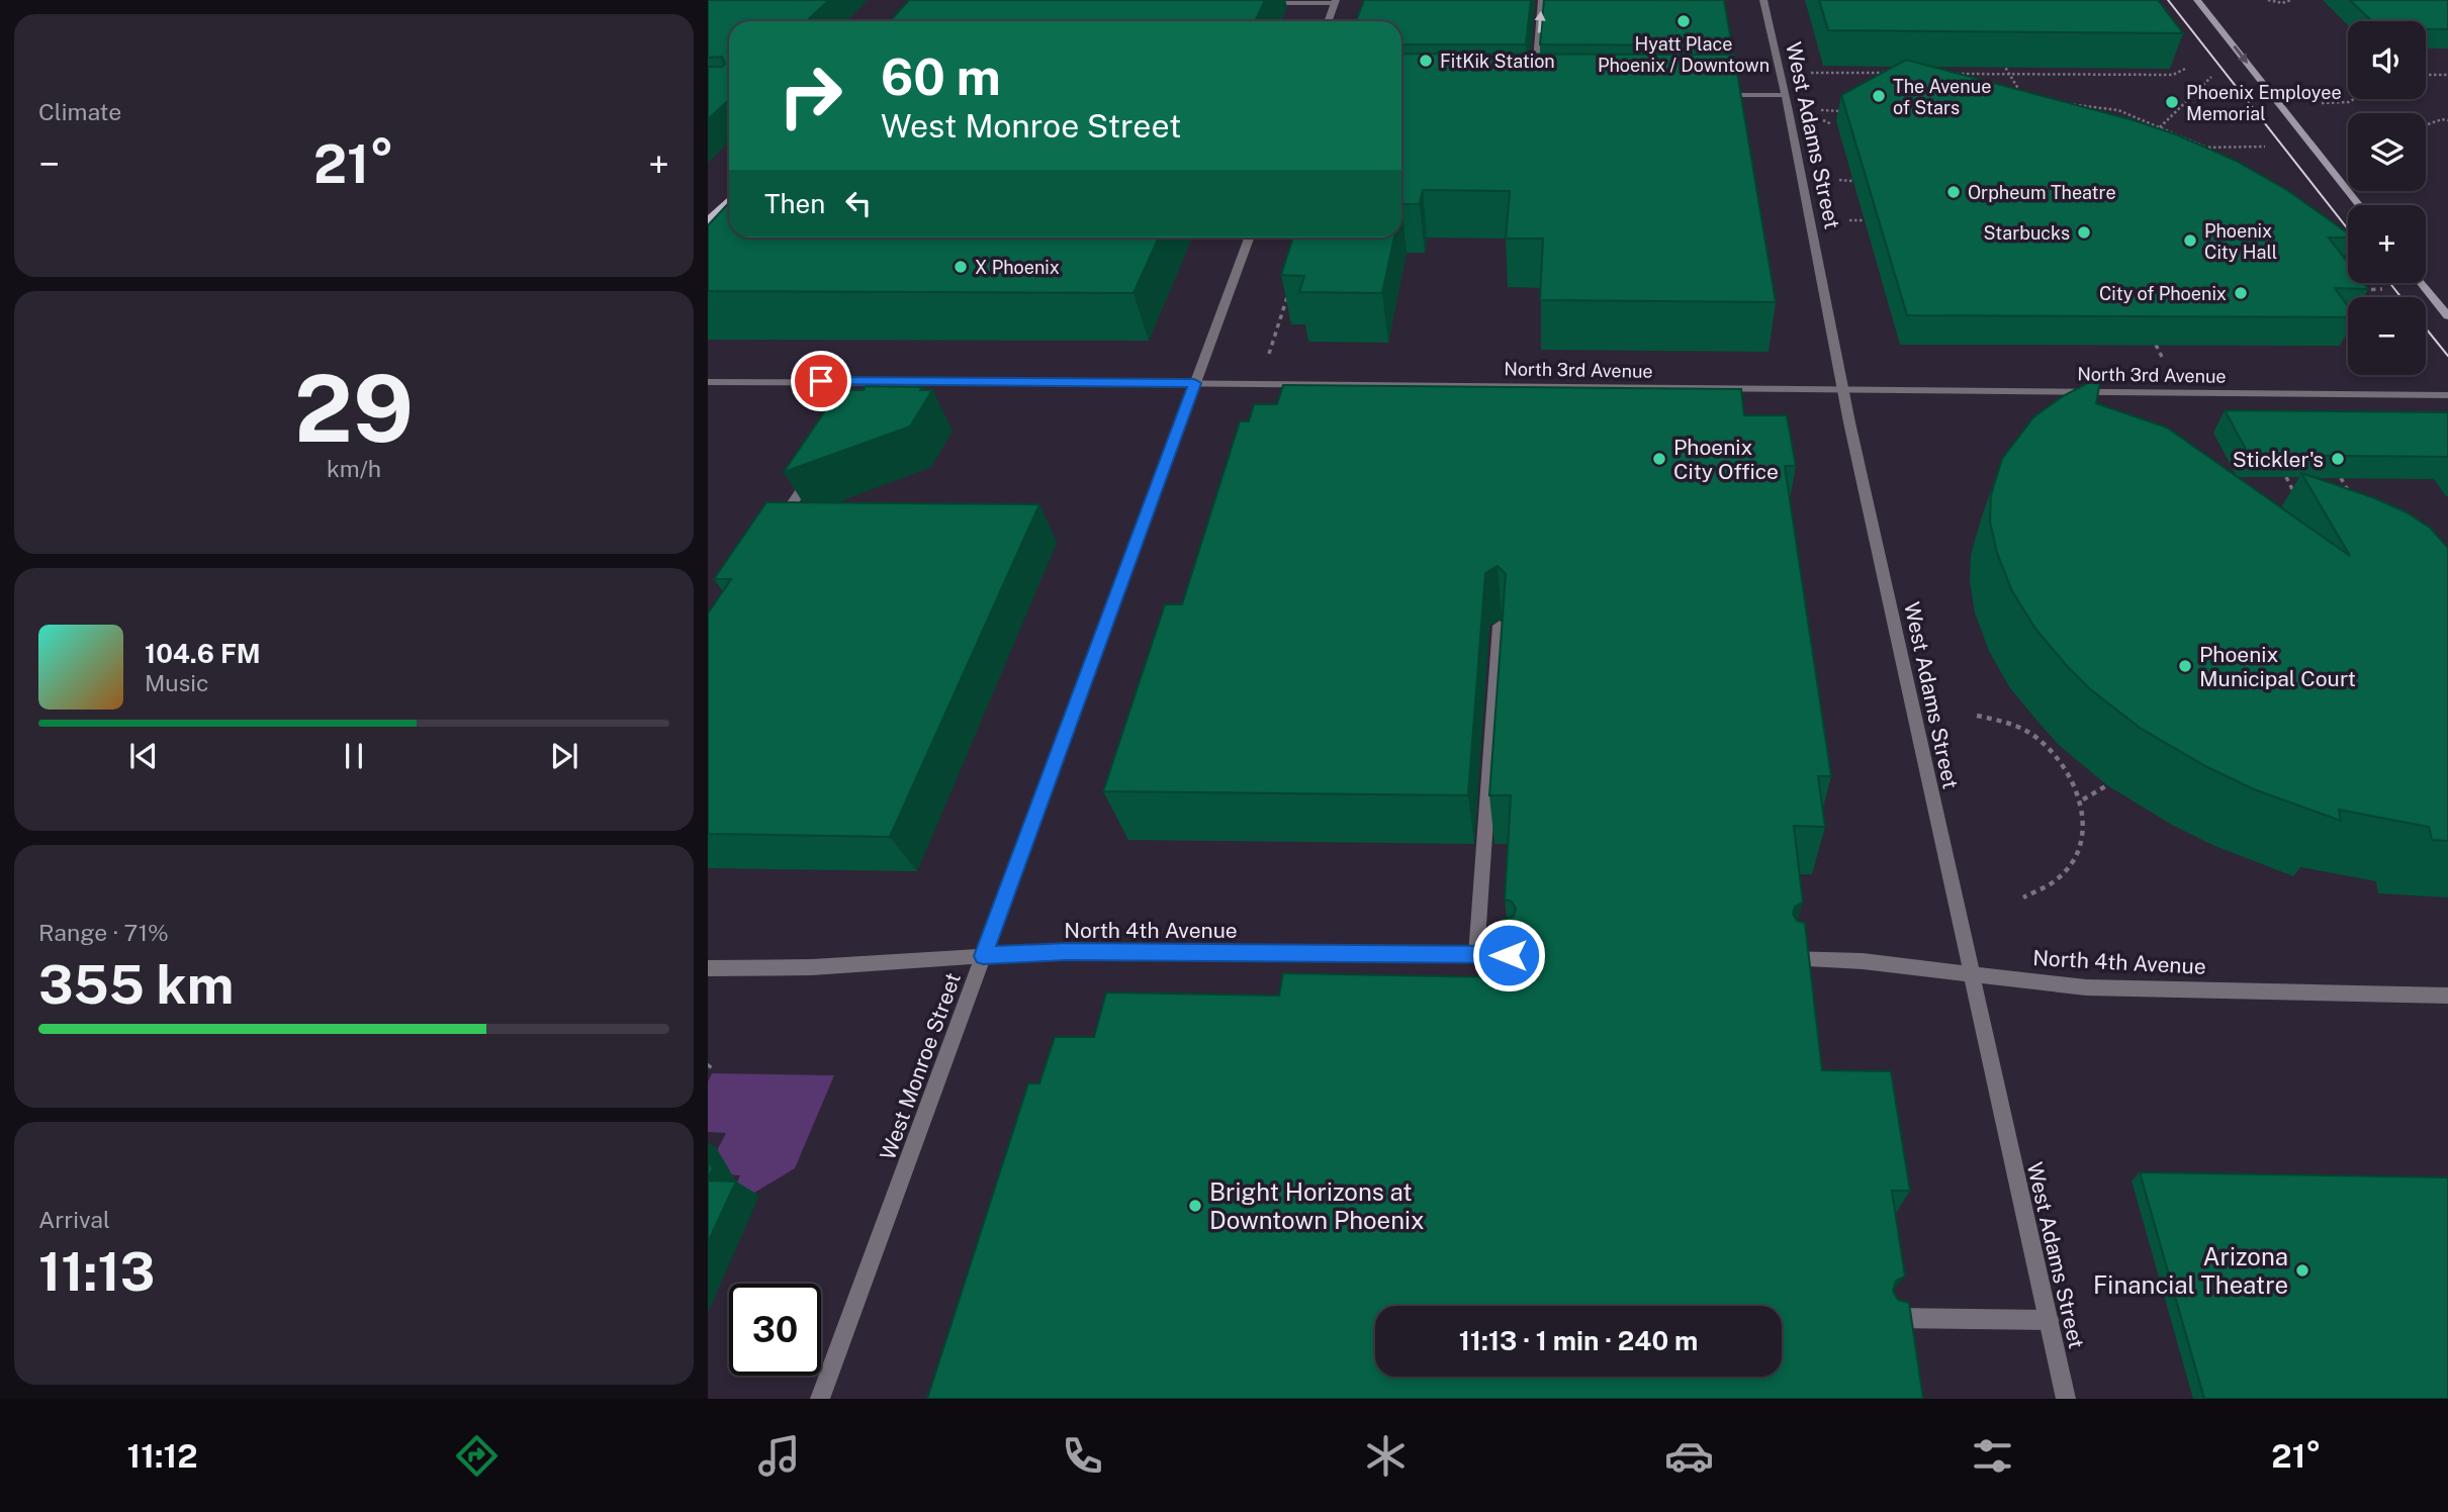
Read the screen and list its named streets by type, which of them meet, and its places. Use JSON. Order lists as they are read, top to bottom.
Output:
{
  "streets": {
    "street": [
      "West Adams Street",
      "North 3rd Avenue",
      "North 4th Avenue",
      "West Monroe Street"
    ]
  },
  "crossings": [
    ["West Adams Street", "North 3rd Avenue"],
    ["West Adams Street", "North 4th Avenue"],
    ["North 3rd Avenue", "West Monroe Street"],
    ["North 4th Avenue", "West Monroe Street"]
  ],
  "places": [
    "Hyatt Place Phoenix / Downtown",
    "FitKik Station",
    "The Avenue of Stars",
    "Phoenix Employee Memorial",
    "Orpheum Theatre",
    "Starbucks",
    "Phoenix City Hall",
    "X Phoenix",
    "City of Phoenix",
    "Phoenix City Office",
    "Stickler's",
    "Phoenix Municipal Court",
    "Bright Horizons at Downtown Phoenix",
    "Arizona Financial Theatre"
  ],
  "page": {
    "tile": [
      "Climate",
      ["29", "km/h"],
      ["Range · 71%", "355 km"],
      ["Arrival", "11:13"]
    ],
    "map_buttons": ["+", "−"],
    "turn": ["60 m", "West Monroe Street"],
    "heat": ["−", "21°", "+"],
    "then": "Then",
    "song": ["104.6 FM", "Music"],
    "limit": "30",
    "trip": "11:13 · 1 min · 240 m",
    "tabs": ["11:12", "21°"]
  }
}
